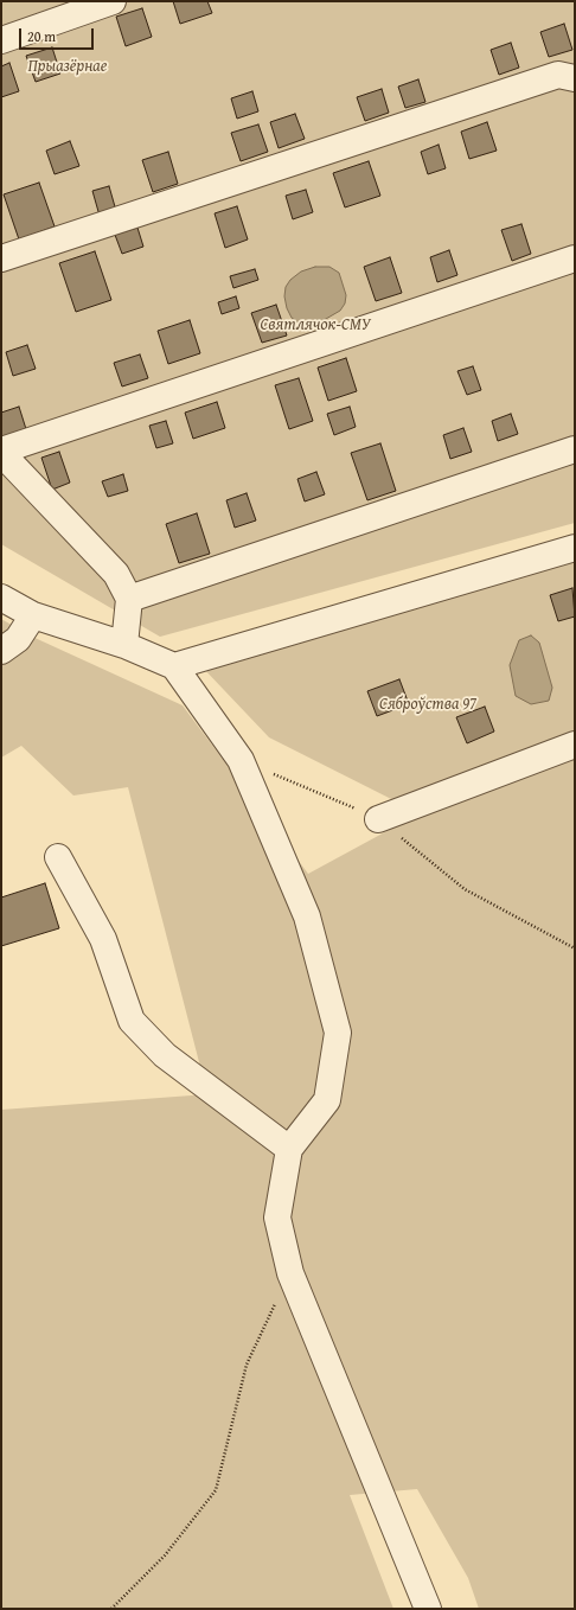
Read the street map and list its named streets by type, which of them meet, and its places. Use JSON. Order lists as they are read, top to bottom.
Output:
{
  "parks": ["Прыазёрнае", "Святлячок-СМУ", "Сяброўства 97"],
  "scale_bar": "20 m"
}
